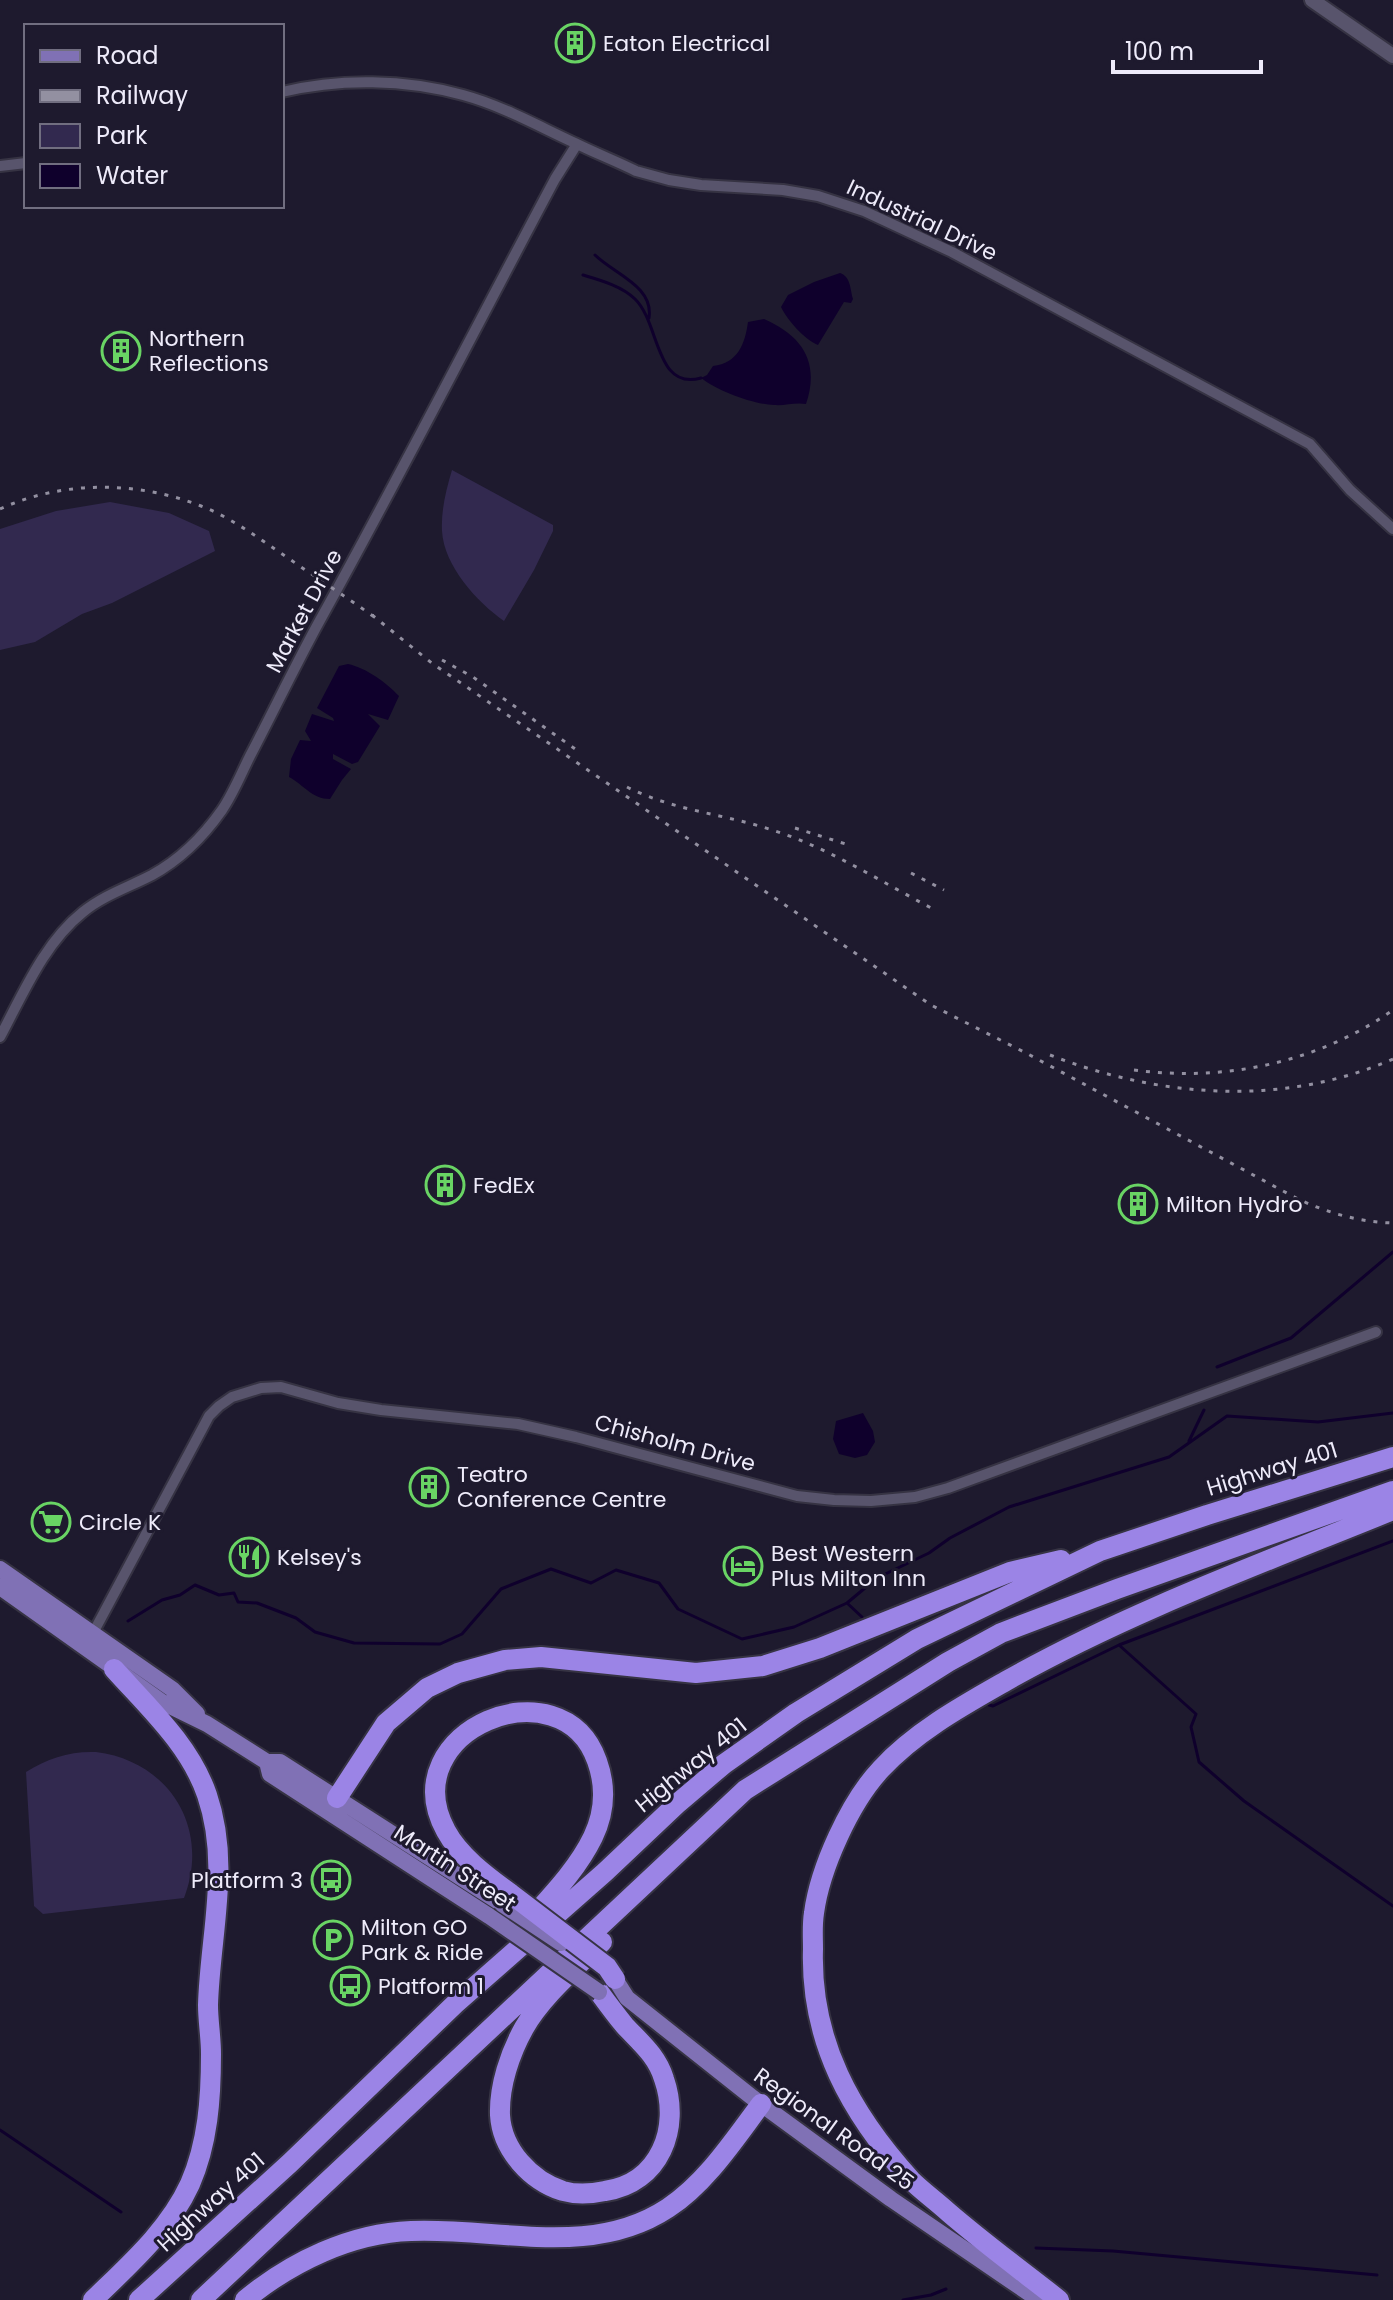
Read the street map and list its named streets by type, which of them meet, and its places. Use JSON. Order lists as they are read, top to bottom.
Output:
{
  "streets": {
    "highway": ["Highway 401"],
    "main road": ["Martin Street", "Regional Road 25"],
    "street": ["Industrial Drive", "Market Drive", "Chisholm Drive"]
  },
  "crossings": [
    ["Industrial Drive", "Market Drive"],
    ["Chisholm Drive", "Martin Street"],
    ["Martin Street", "Regional Road 25"]
  ],
  "places": {
    "building": [
      "Eaton Electrical",
      "Northern Reflections",
      "FedEx",
      "Milton Hydro",
      "Teatro Conference Centre"
    ],
    "supermarket": ["Circle K"],
    "restaurant": ["Kelsey's"],
    "hotel": ["Best Western Plus Milton Inn"],
    "bus stop": ["Platform 3", "Platform 1"],
    "parking": ["Milton GO Park & Ride"]
  },
  "legend": [
    "Road",
    "Railway",
    "Park",
    "Water"
  ],
  "scale_bar": "100 m"
}
